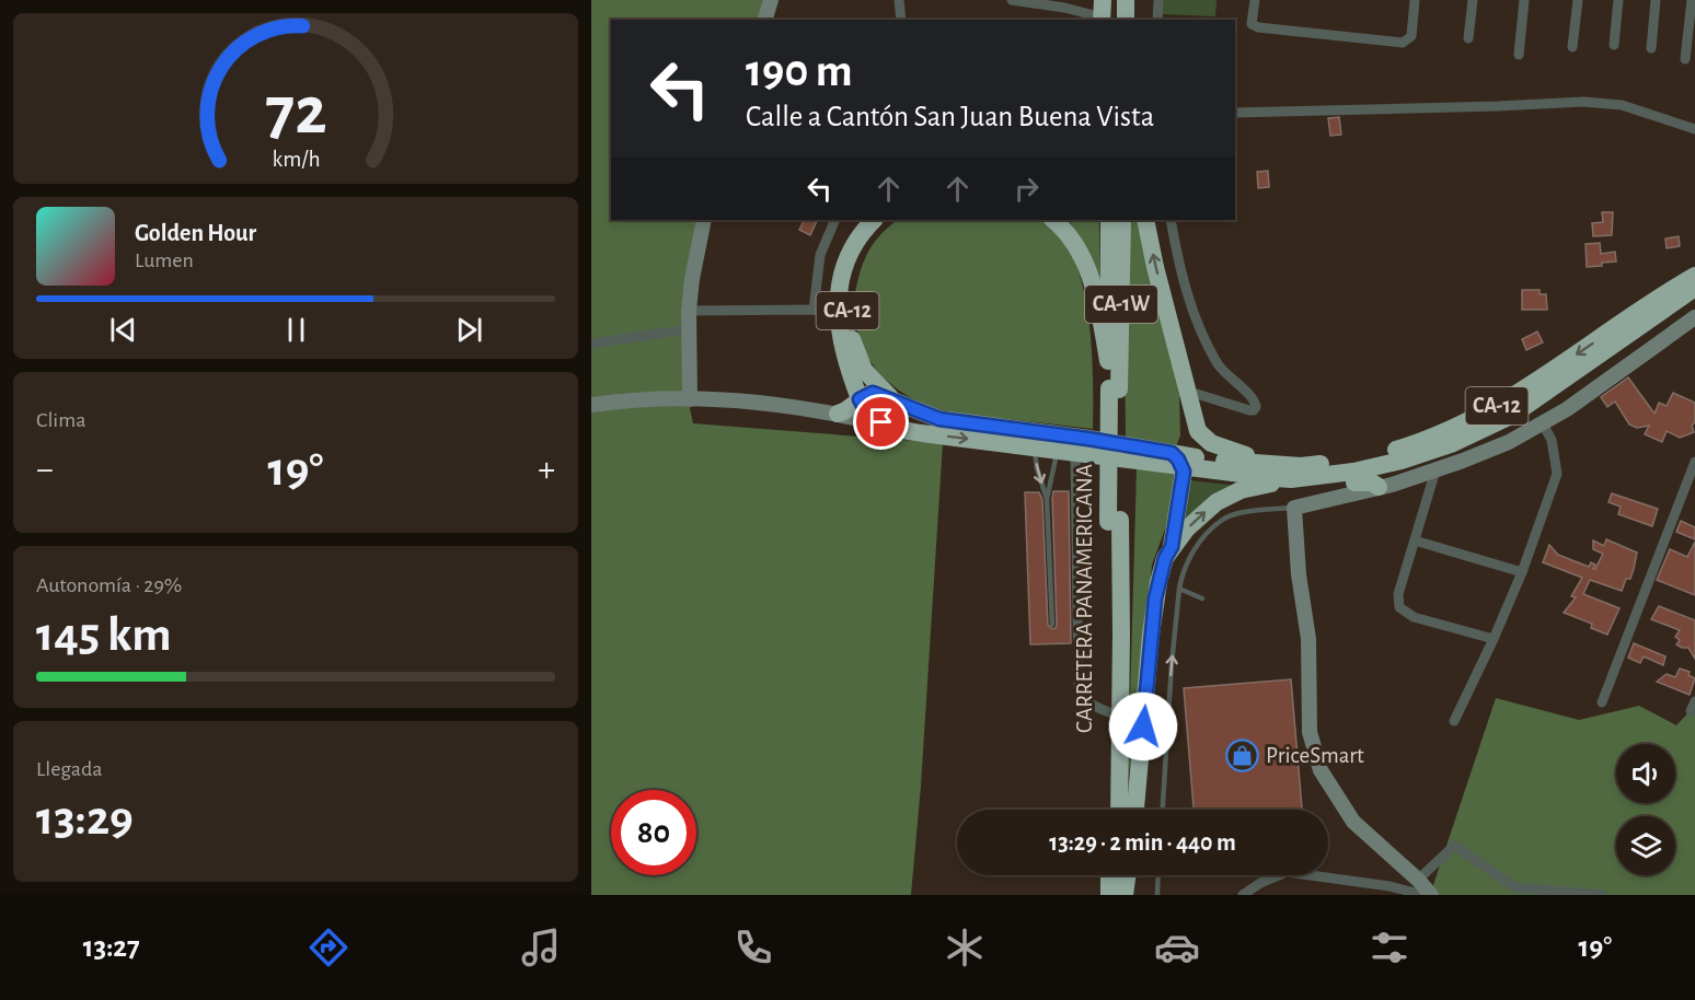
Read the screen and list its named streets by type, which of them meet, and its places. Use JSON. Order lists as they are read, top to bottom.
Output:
{
  "streets": {
    "highway": ["CA-1W", "CA-12", "CARRETERA PANAMERICANA"]
  },
  "places": {
    "shop": ["PriceSmart"]
  },
  "page": {
    "turn": ["190 m", "Calle a Cantón San Juan Buena Vista"],
    "song": ["Golden Hour", "Lumen"],
    "tile": [
      "Clima",
      ["Autonomía · 29%", "145 km"],
      ["Llegada", "13:29"]
    ],
    "heat": ["−", "19°", "+"],
    "limit": "80",
    "trip": "13:29 · 2 min · 440 m",
    "tabs": ["13:27", "19°"],
    "gauge": ["72", "km/h"]
  }
}
